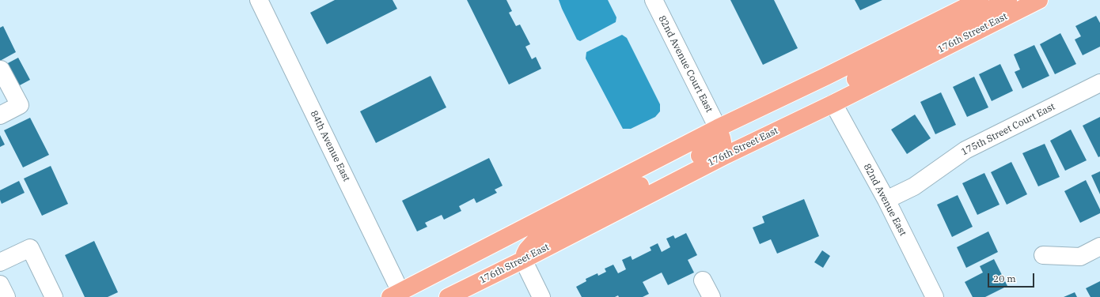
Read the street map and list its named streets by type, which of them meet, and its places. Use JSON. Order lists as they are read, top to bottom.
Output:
{
  "streets": {
    "main road": ["176th Street East"],
    "street": [
      "82nd Avenue Court East",
      "175th Street Court East",
      "84th Avenue East",
      "82nd Avenue East"
    ]
  },
  "crossings": [
    ["176th Street East", "82nd Avenue East"],
    ["175th Street Court East", "82nd Avenue East"]
  ],
  "scale_bar": "20 m"
}
